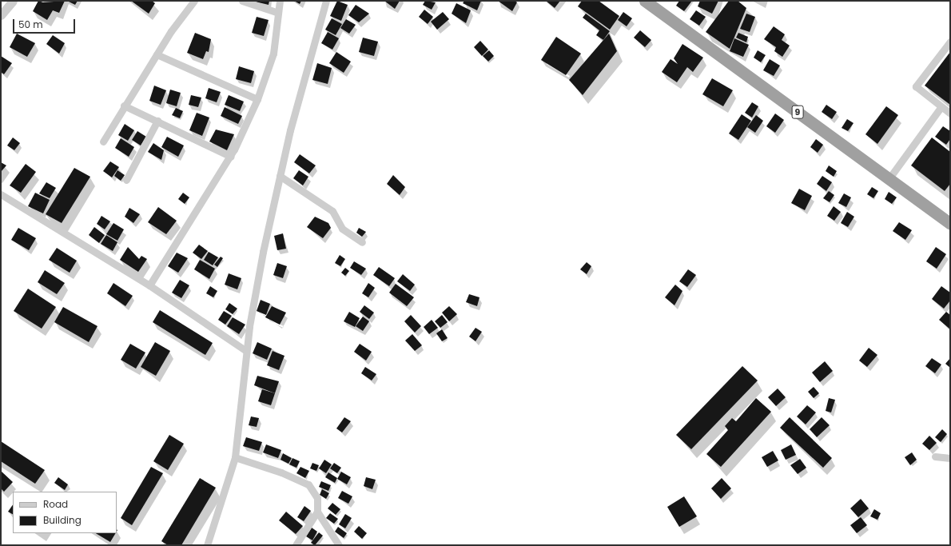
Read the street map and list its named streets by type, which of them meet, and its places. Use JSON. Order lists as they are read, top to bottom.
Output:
{
  "streets": {
    "highway": ["9"]
  },
  "legend": ["Road", "Building"],
  "scale_bar": "50 m"
}
